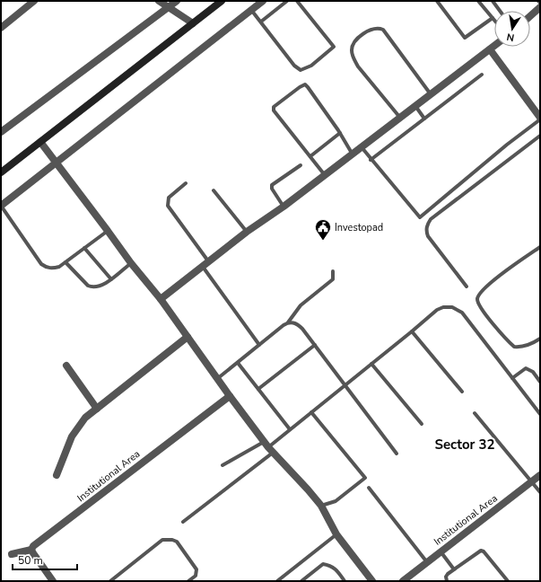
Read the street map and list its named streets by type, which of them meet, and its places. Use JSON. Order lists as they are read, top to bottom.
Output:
{
  "streets": {
    "street": ["Institutional Area"]
  },
  "districts": ["Sector 32"],
  "places": {
    "public building": ["Investopad"]
  },
  "scale_bar": "50 m",
  "north": "bottom"
}
